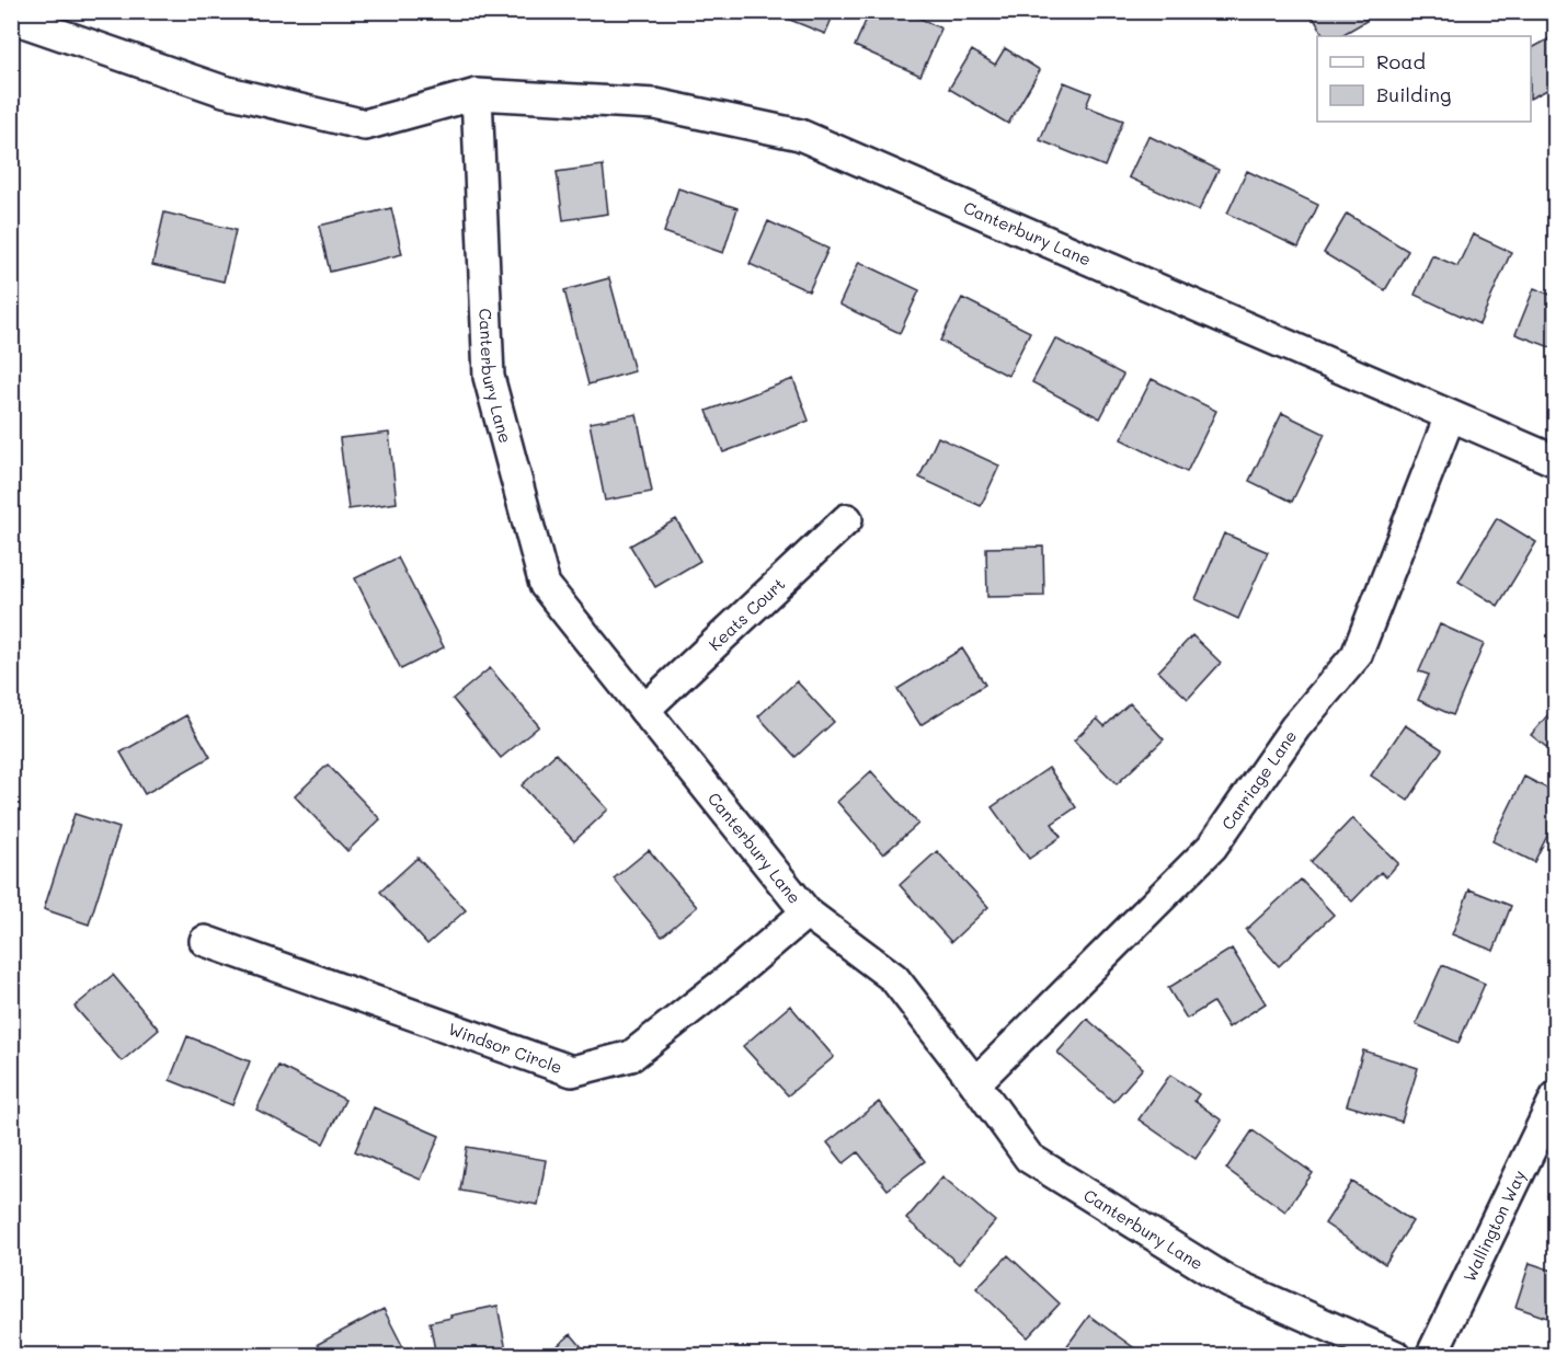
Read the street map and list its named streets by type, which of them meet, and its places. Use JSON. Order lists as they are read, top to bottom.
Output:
{
  "streets": {
    "street": [
      "Canterbury Lane",
      "Keats Court",
      "Carriage Lane",
      "Windsor Circle",
      "Wallington Way"
    ]
  },
  "crossings": [
    ["Canterbury Lane", "Keats Court"],
    ["Canterbury Lane", "Carriage Lane"],
    ["Canterbury Lane", "Windsor Circle"]
  ],
  "legend": ["Road", "Building"]
}
